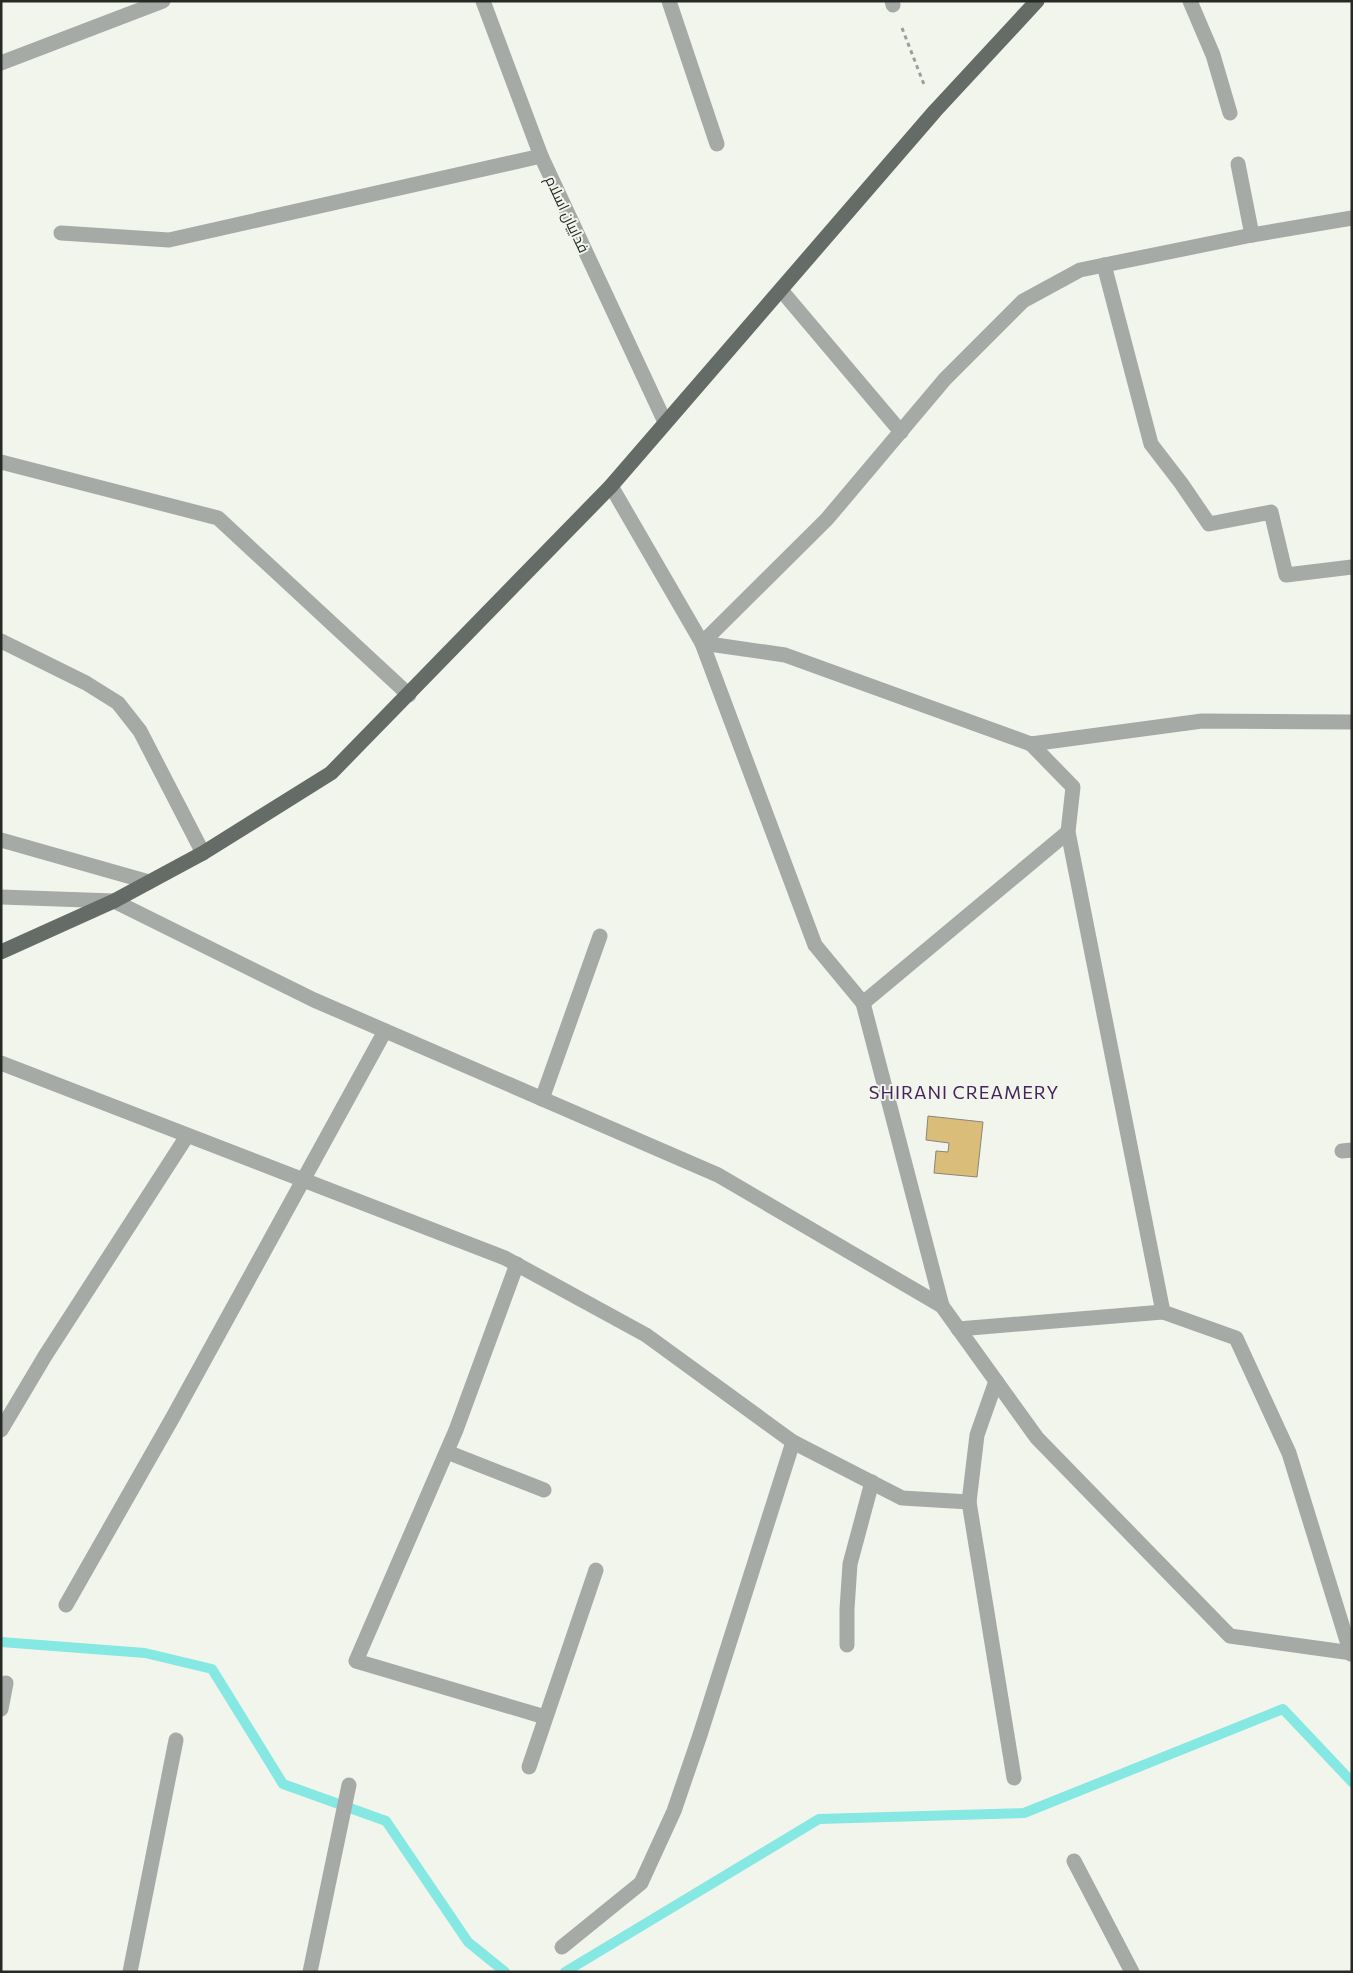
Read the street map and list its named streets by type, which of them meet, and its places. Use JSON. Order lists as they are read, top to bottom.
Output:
{
  "streets": {
    "street": ["فداییان اسلام"]
  },
  "districts": ["SHIRANI CREAMERY"]
}
